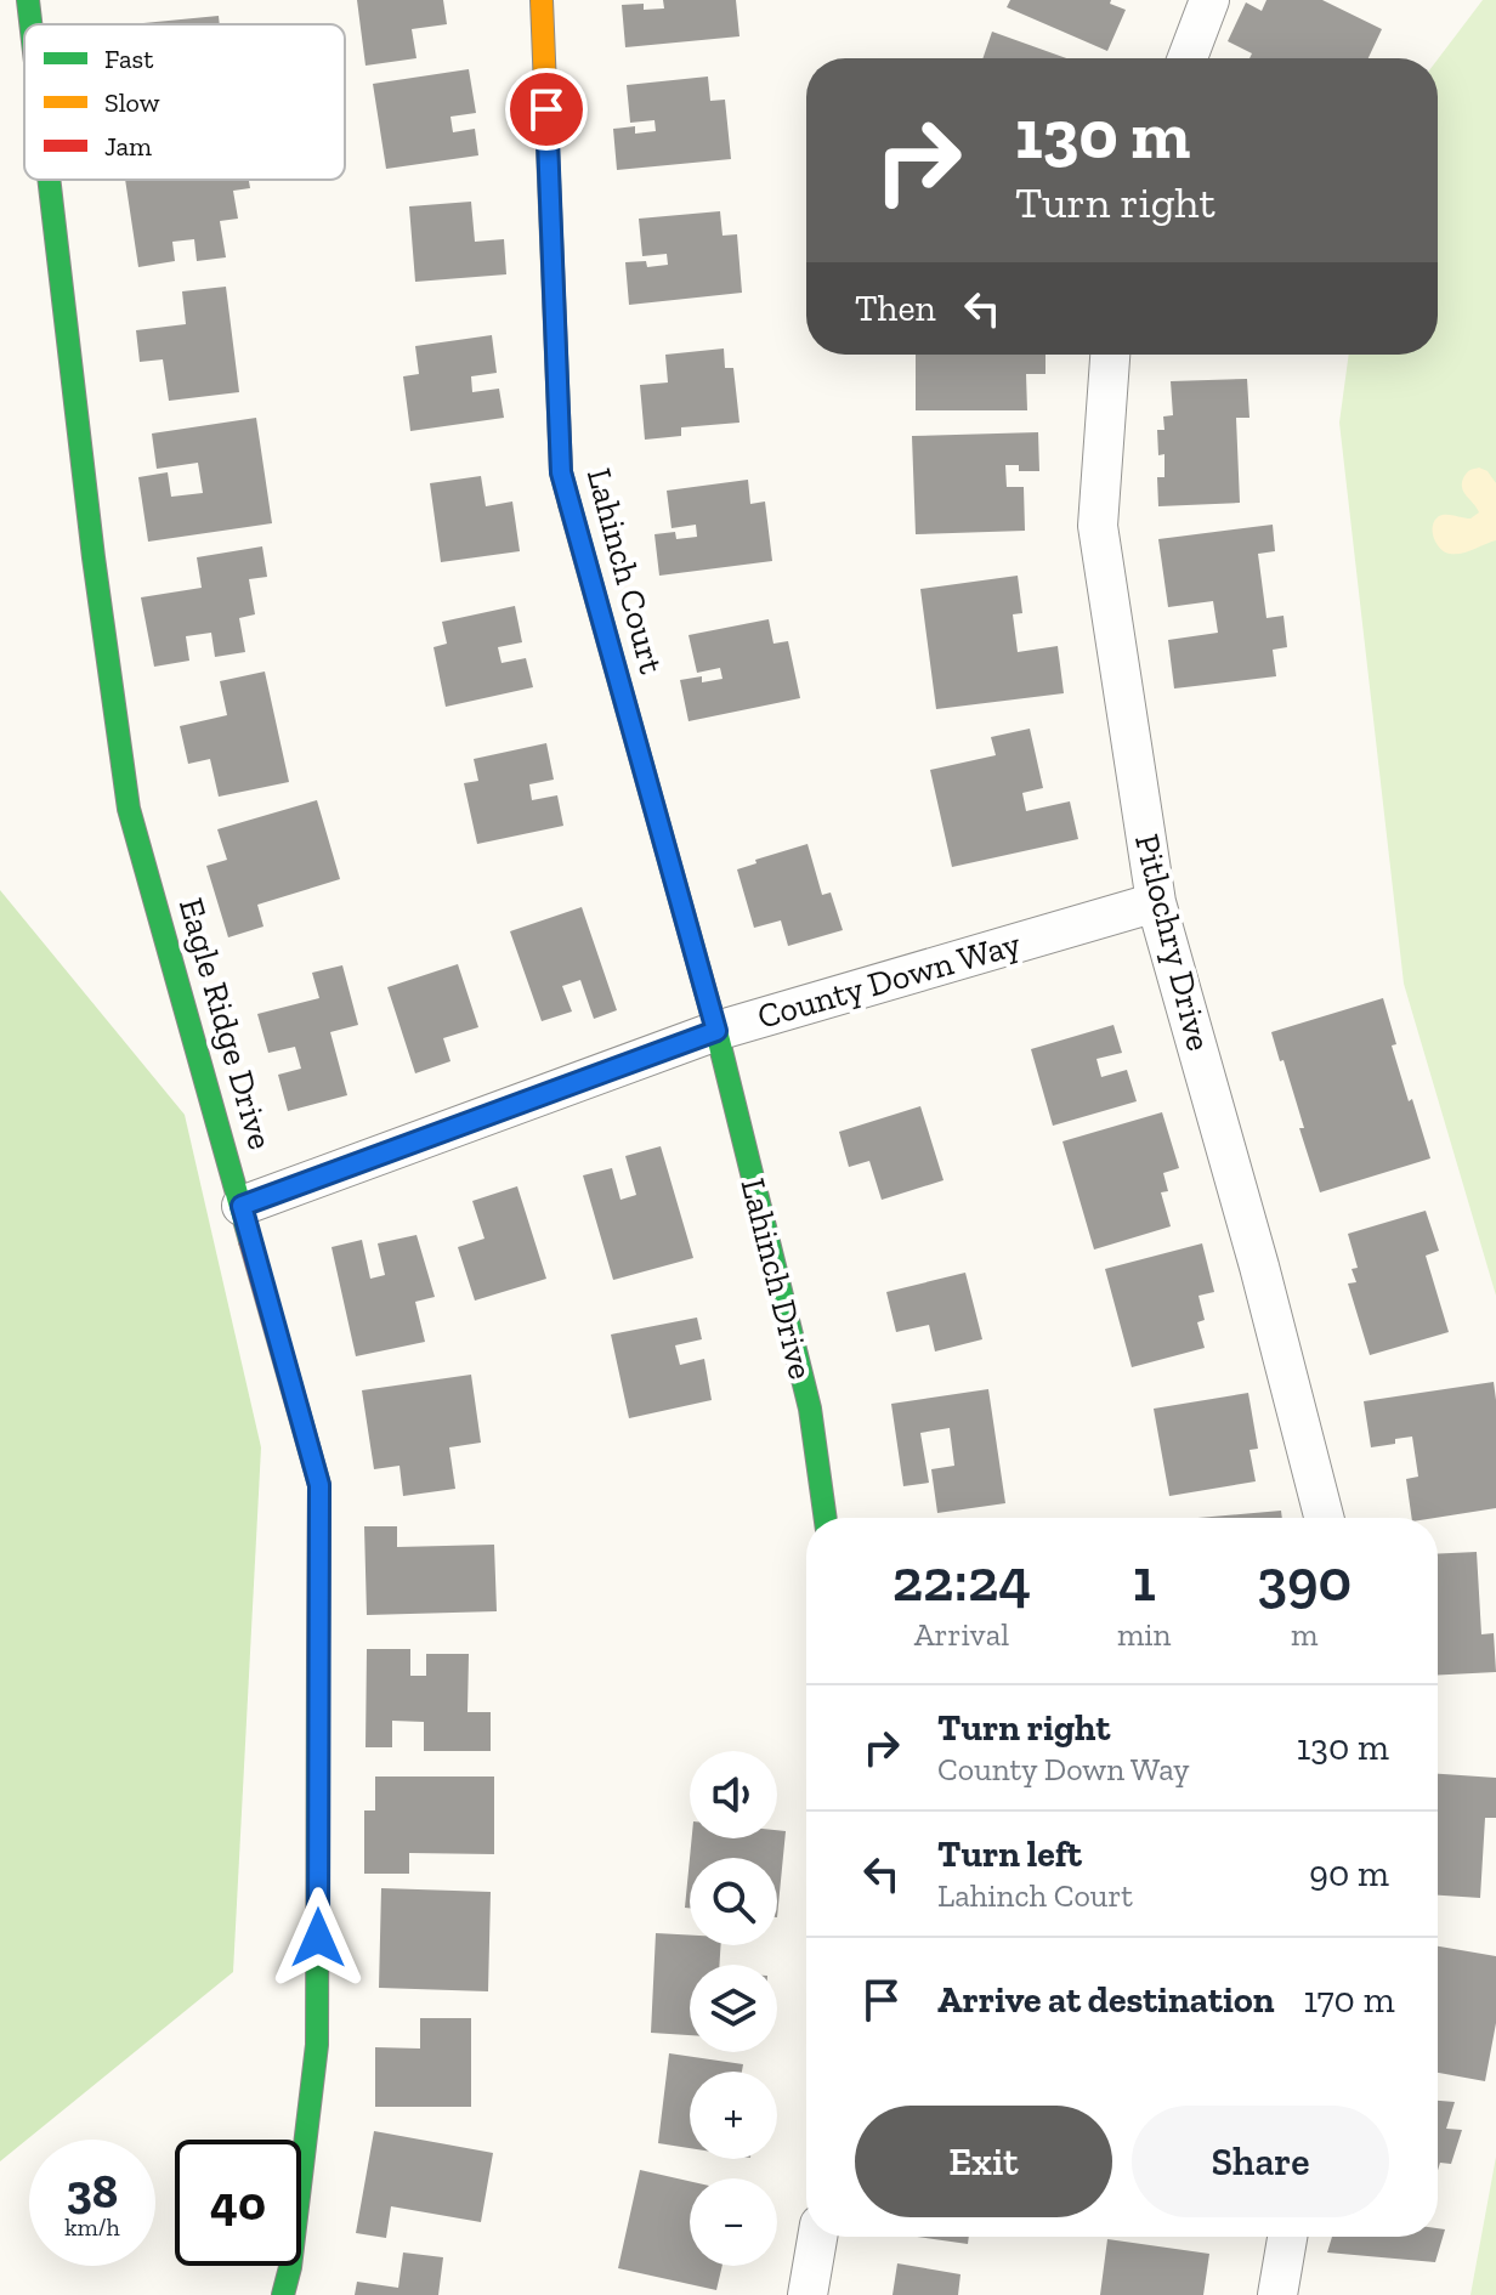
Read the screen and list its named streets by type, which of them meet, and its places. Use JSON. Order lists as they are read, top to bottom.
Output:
{
  "streets": {
    "street": [
      "Lahinch Court",
      "Pitlochry Drive",
      "County Down Way",
      "Eagle Ridge Drive",
      "Lahinch Drive"
    ]
  },
  "crossings": [
    ["Lahinch Court", "County Down Way"],
    ["Lahinch Court", "Lahinch Drive"],
    ["Pitlochry Drive", "County Down Way"],
    ["County Down Way", "Eagle Ridge Drive"],
    ["County Down Way", "Lahinch Drive"]
  ],
  "legend": ["Fast", "Slow", "Jam"],
  "page": {
    "turn": ["130 m", "Turn right"],
    "then": "Then",
    "eta": [
      "22:24",
      "Arrival",
      "1",
      "min",
      "390",
      "m"
    ],
    "list": [
      {
        "name": "Turn right",
        "note": "County Down Way",
        "value": "130 m"
      },
      {
        "name": "Turn left",
        "note": "Lahinch Court",
        "value": "90 m"
      },
      {
        "name": "Arrive at destination",
        "value": "170 m"
      }
    ],
    "map_buttons": ["+", "−"],
    "buttons": ["Exit", "Share"],
    "speed": "38 km/h",
    "limit": "40"
  }
}
